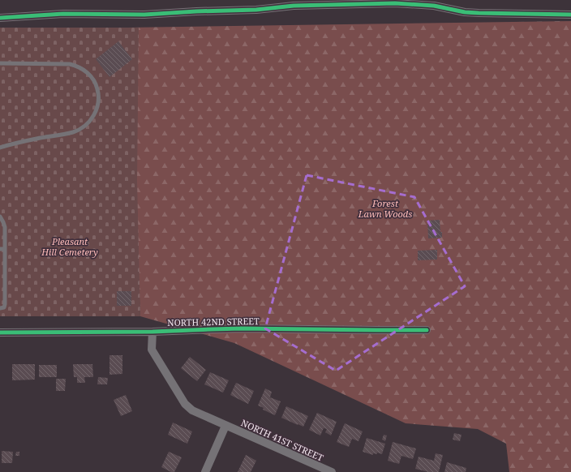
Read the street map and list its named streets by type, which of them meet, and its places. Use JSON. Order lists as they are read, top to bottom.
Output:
{
  "streets": {
    "street": ["NORTH 42ND STREET", "NORTH 41ST STREET"]
  },
  "crossings": [
    ["NORTH 42ND STREET", "NORTH 41ST STREET"]
  ],
  "parks": ["Forest Lawn Woods", "Pleasant Hill Cemetery"]
}
